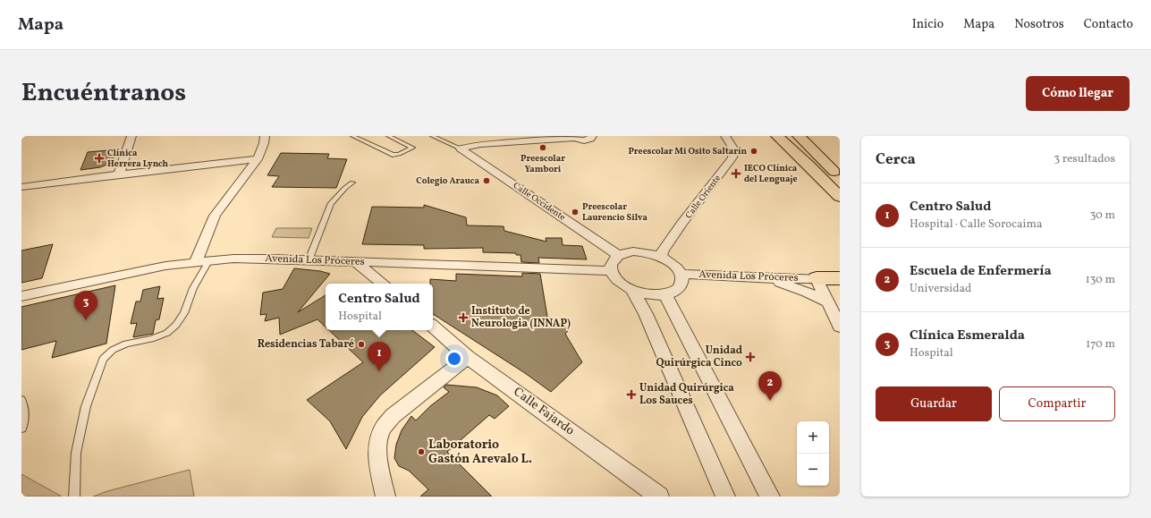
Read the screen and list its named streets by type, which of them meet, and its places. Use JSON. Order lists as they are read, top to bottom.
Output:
{
  "streets": {
    "street": [
      "Calle Oriente",
      "Calle Occidente",
      "Avenida Los Próceres",
      "Calle Fajardo"
    ]
  },
  "places": {
    "other": [
      "Preescolar Yambori",
      "Preescolar Mi Osito Saltarín",
      "Colegio Arauca",
      "Preescolar Laurencio Silva",
      "Residencias Tabaré",
      "Laboratorio Gastón Arevalo L."
    ],
    "health": [
      "Clínica Herrera Lynch",
      "IECO Clínica del Lenguaje",
      "Instituto de Neurologia (INNAP)",
      "Unidad Quirúrgica Cinco",
      "Unidad Quirúrgica Los Sauces"
    ]
  },
  "page": {
    "header": "Mapa",
    "nav": [
      "Inicio",
      "Mapa",
      "Nosotros",
      "Contacto"
    ],
    "title": "Encuéntranos",
    "buttons": [
      "Cómo llegar",
      ["Guardar", "Compartir"]
    ],
    "heading": ["Cerca", "3 resultados"],
    "list": [
      {
        "mark": "1",
        "name": "Centro Salud",
        "note": "Hospital · Calle Sorocaima",
        "value": "30 m"
      },
      {
        "mark": "2",
        "name": "Escuela de Enfermería",
        "note": "Universidad",
        "value": "130 m"
      },
      {
        "mark": "3",
        "name": "Clínica Esmeralda",
        "note": "Hospital",
        "value": "170 m"
      }
    ],
    "popup": ["Centro Salud", "Hospital"],
    "pins": ["3", "1", "2"],
    "map_buttons": ["+", "−"]
  }
}
